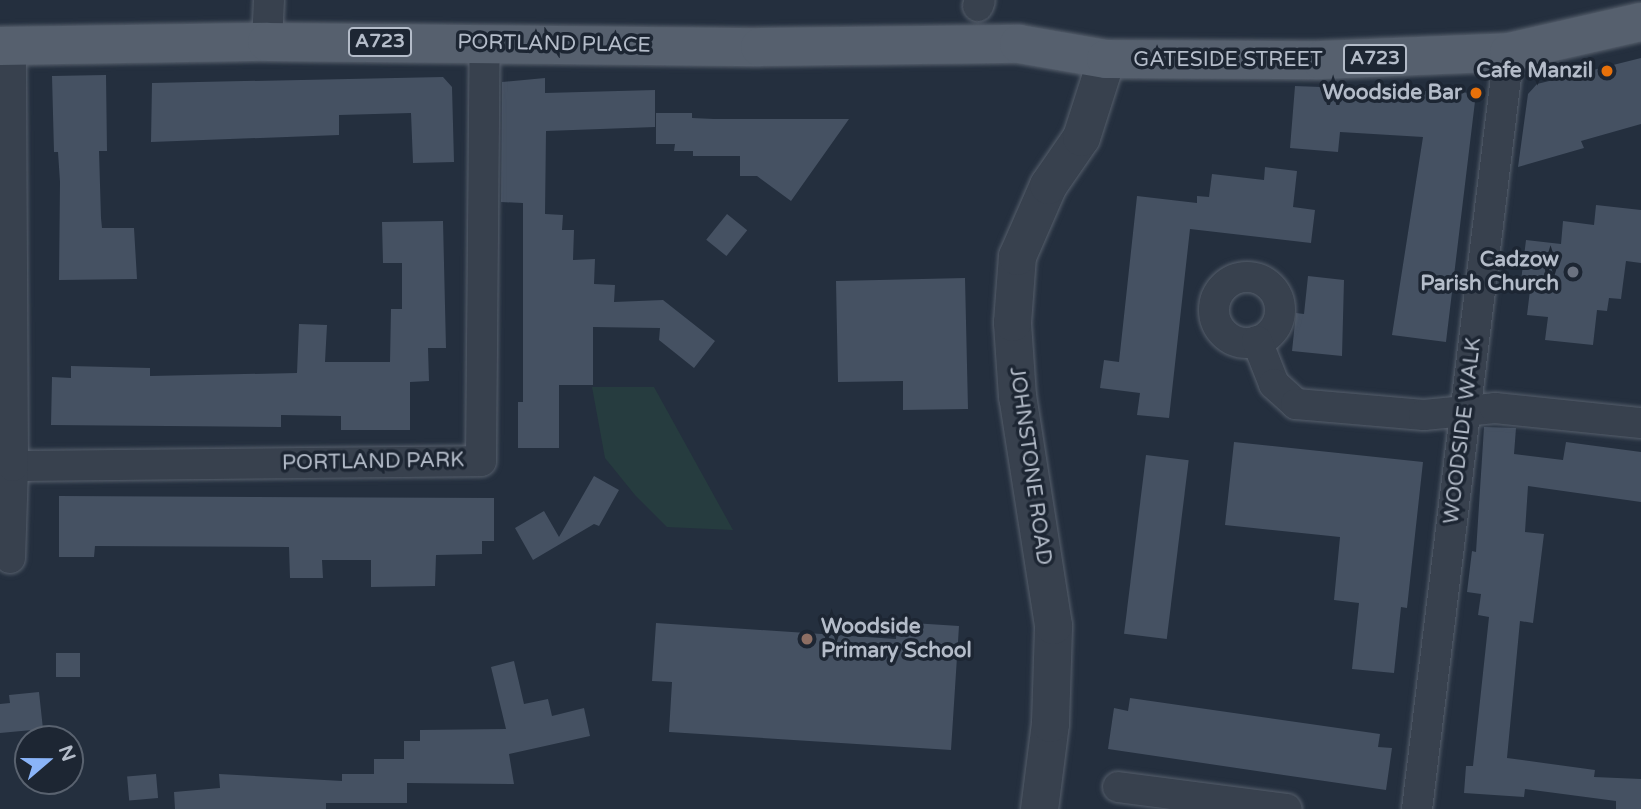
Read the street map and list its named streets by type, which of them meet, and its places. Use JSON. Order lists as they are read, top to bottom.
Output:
{
  "streets": {
    "main road": ["A723", "PORTLAND PLACE", "GATESIDE STREET"],
    "street": ["WOODSIDE WALK", "PORTLAND PARK", "JOHNSTONE ROAD"]
  },
  "crossings": [
    ["PORTLAND PLACE", "GATESIDE STREET"],
    ["PORTLAND PLACE", "PORTLAND PARK"],
    ["PORTLAND PLACE", "JOHNSTONE ROAD"],
    ["GATESIDE STREET", "WOODSIDE WALK"],
    ["GATESIDE STREET", "JOHNSTONE ROAD"]
  ],
  "places": [
    "Cafe Manzil",
    "Woodside Bar",
    "Cadzow Parish Church",
    "Woodside Primary School"
  ],
  "north": "right"
}
